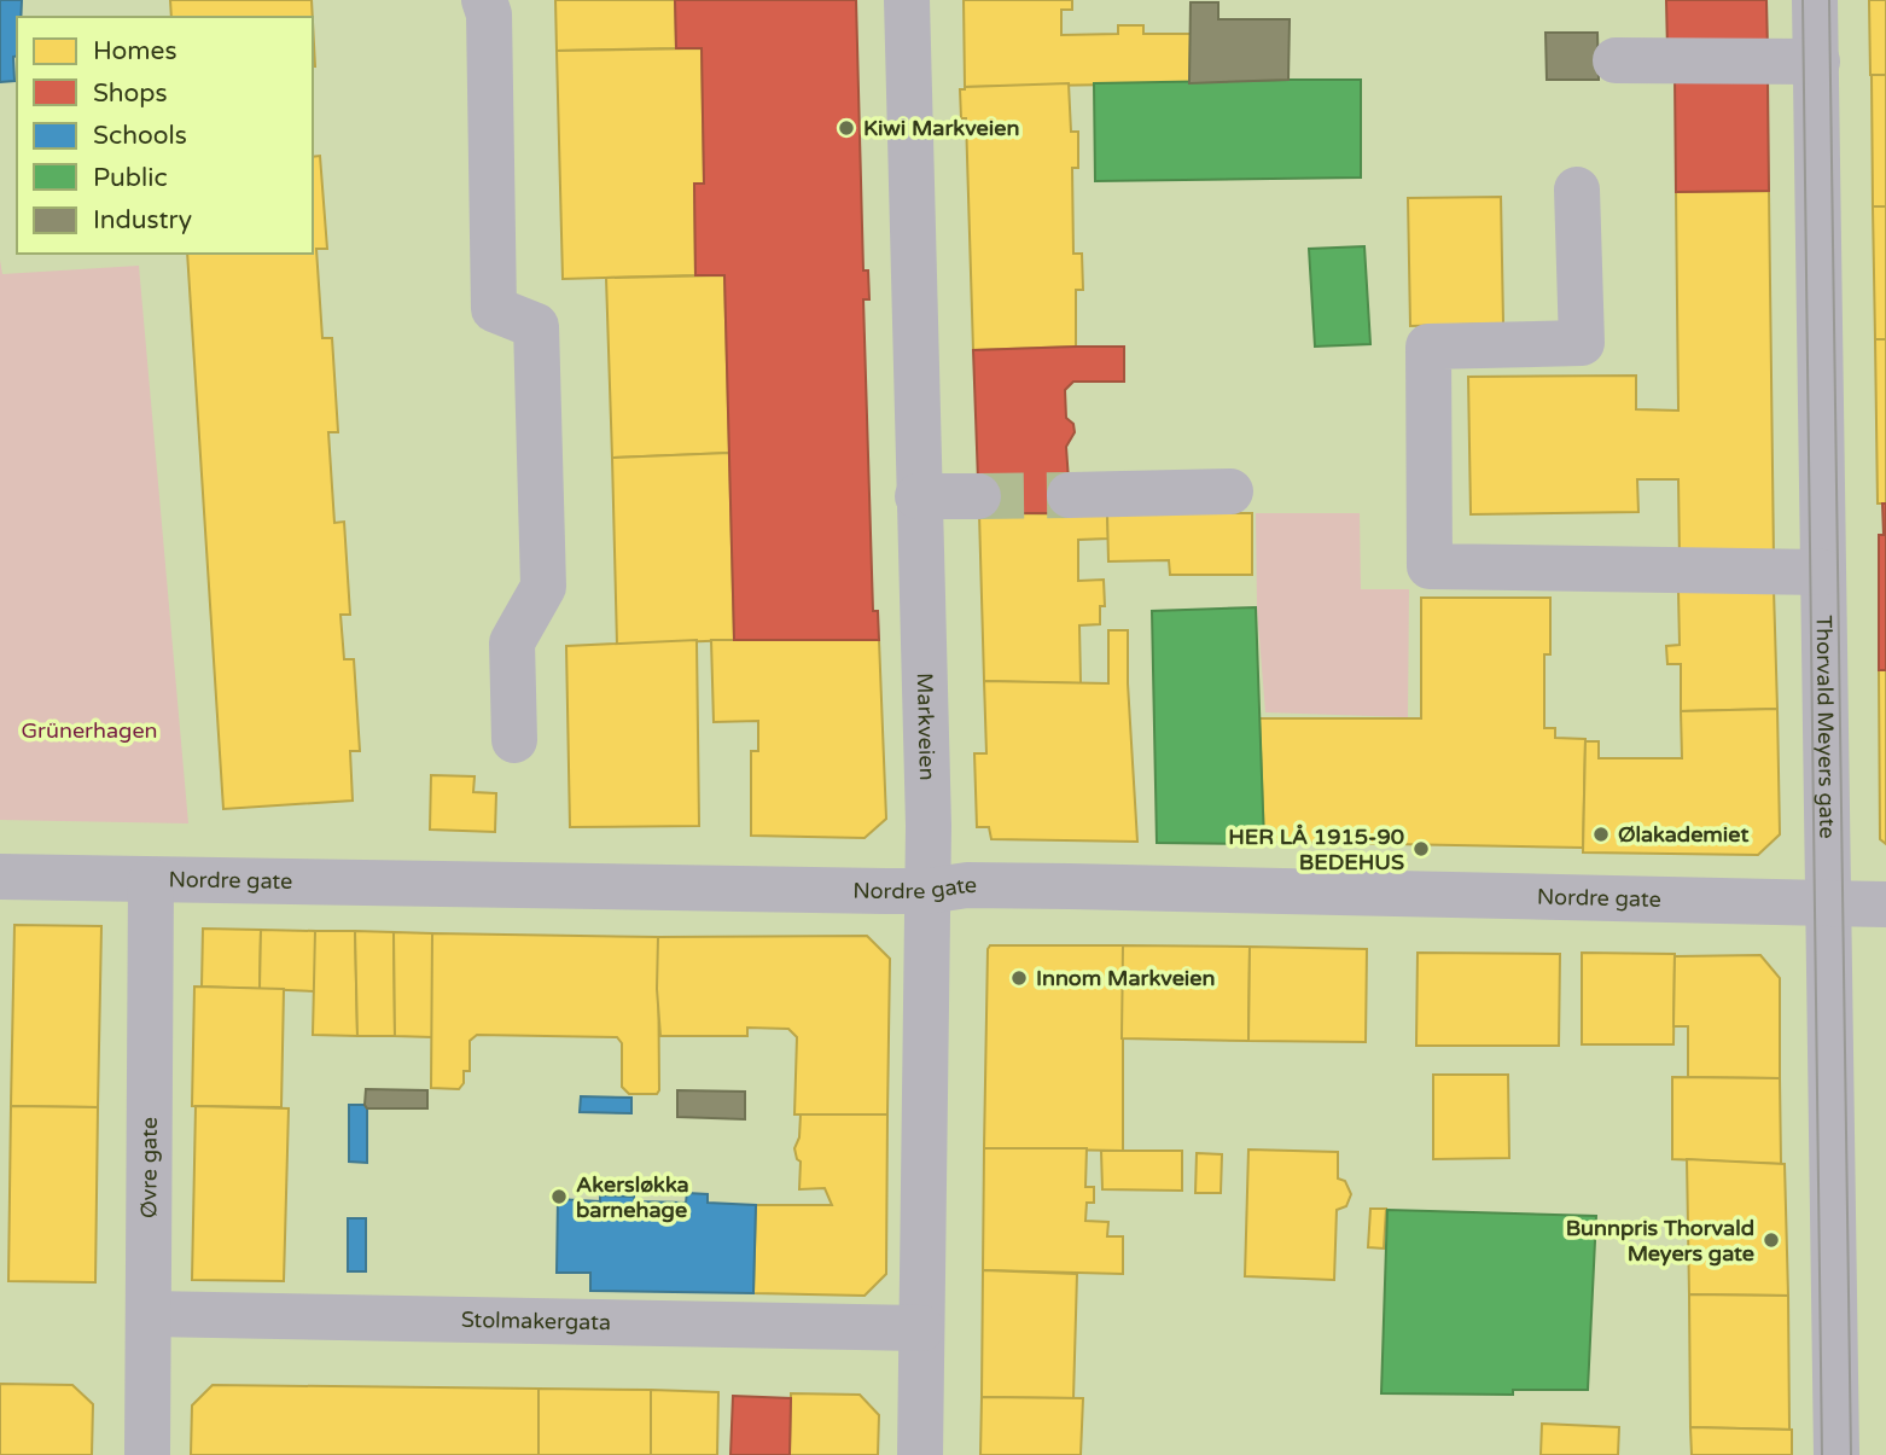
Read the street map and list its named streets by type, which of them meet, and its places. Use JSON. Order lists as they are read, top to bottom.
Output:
{
  "streets": {
    "street": [
      "Markveien",
      "Thorvald Meyers gate",
      "Nordre gate",
      "Øvre gate",
      "Stolmakergata"
    ]
  },
  "crossings": [
    ["Markveien", "Nordre gate"],
    ["Markveien", "Stolmakergata"],
    ["Thorvald Meyers gate", "Nordre gate"],
    ["Nordre gate", "Øvre gate"],
    ["Øvre gate", "Stolmakergata"]
  ],
  "parks": ["Grünerhagen"],
  "places": [
    "Kiwi Markveien",
    "Ølakademiet",
    "HER LÅ 1915-90 BEDEHUS",
    "Innom Markveien",
    "Akersløkka barnehage",
    "Bunnpris Thorvald Meyers gate"
  ],
  "legend": [
    "Homes",
    "Shops",
    "Schools",
    "Public",
    "Industry"
  ]
}
